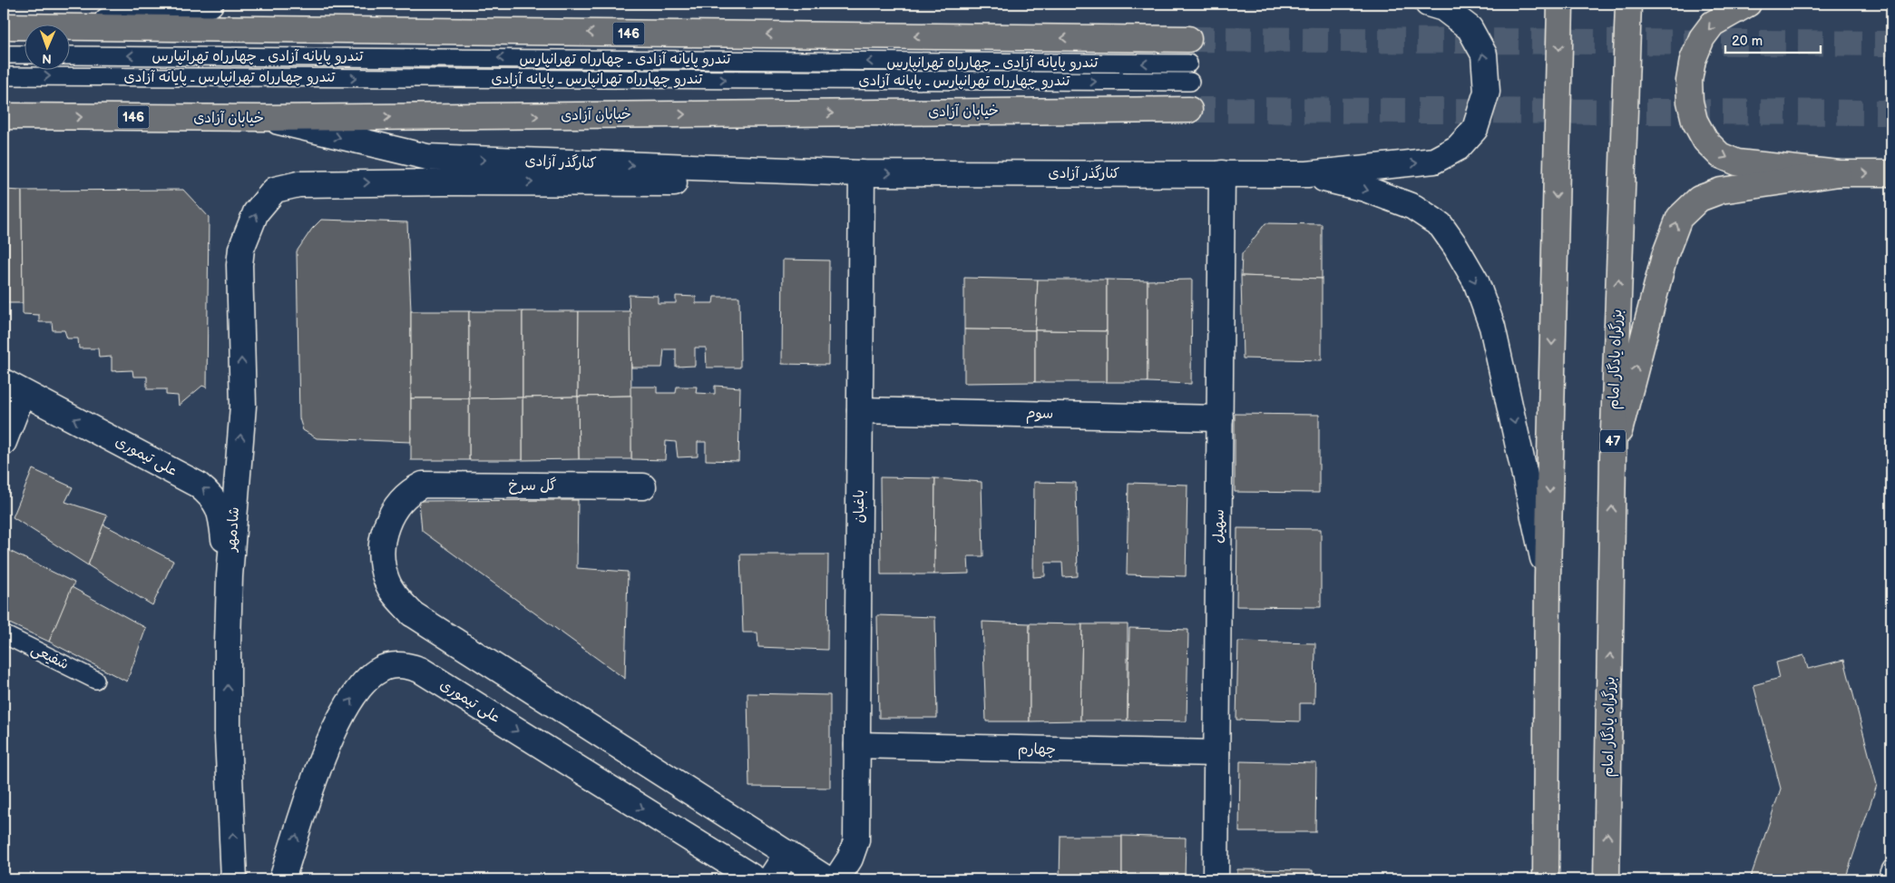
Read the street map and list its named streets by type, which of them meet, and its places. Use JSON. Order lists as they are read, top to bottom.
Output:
{
  "streets": {
    "main road": [
      "146",
      "خیابان آزادی",
      "کنارگذر آزادی",
      "بزرگراه یادگار امام",
      "سوم",
      "47",
      "علی تیموری",
      "گل سرخ",
      "باغبان",
      "سهیل",
      "شادمهر",
      "چهارم"
    ],
    "lane": ["تندرو پایانه آزادی ـ چهارراه تهرانپارس", "تندرو چهارراه تهرانپارس ـ پایانه آزادی", "شفیعی"]
  },
  "crossings": [
    ["خیابان آزادی", "کنارگذر آزادی"],
    ["کنارگذر آزادی", "باغبان"],
    ["کنارگذر آزادی", "سهیل"],
    ["کنارگذر آزادی", "شادمهر"],
    ["سوم", "باغبان"],
    ["سوم", "سهیل"],
    ["علی تیموری", "شادمهر"],
    ["باغبان", "چهارم"],
    ["سهیل", "چهارم"]
  ],
  "one_way": ["تندرو پایانه آزادی ـ چهارراه تهرانپارس", "تندرو چهارراه تهرانپارس ـ پایانه آزادی", "شادمهر"],
  "scale_bar": "20 m",
  "north": "bottom"
}
